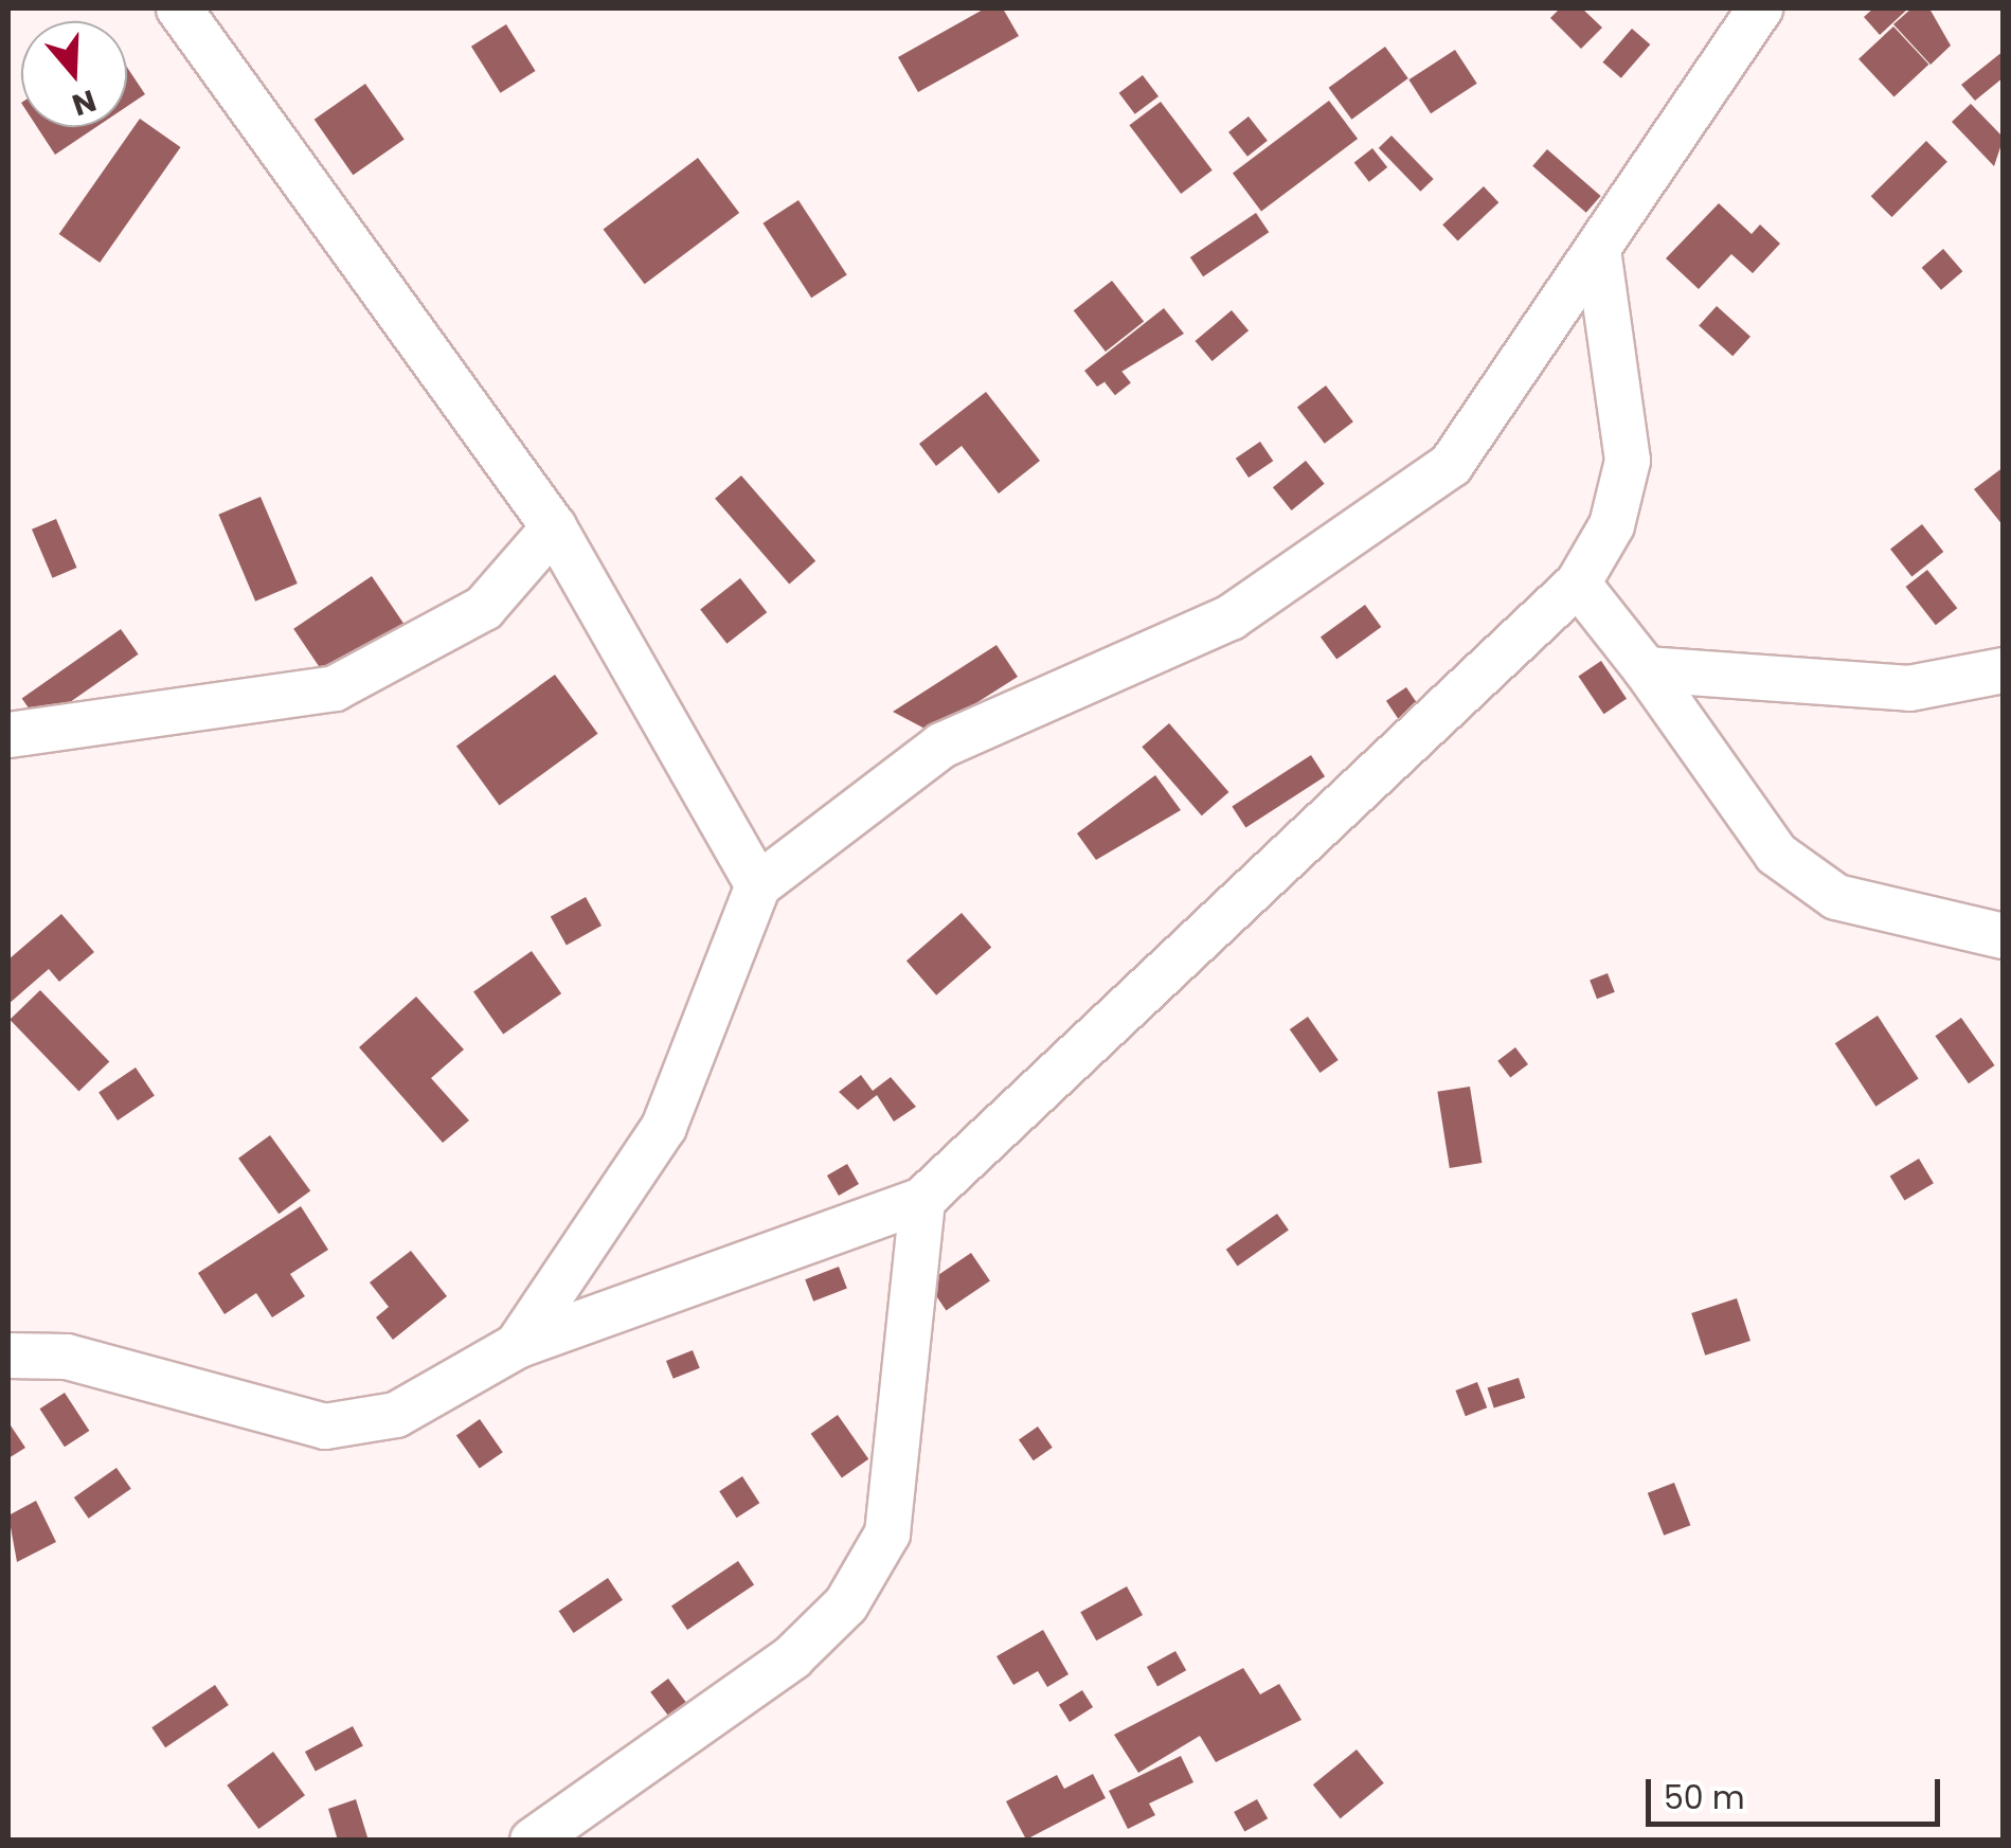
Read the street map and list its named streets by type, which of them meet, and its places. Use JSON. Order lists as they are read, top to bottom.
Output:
{
  "scale_bar": "50 m",
  "north": "bottom"
}
